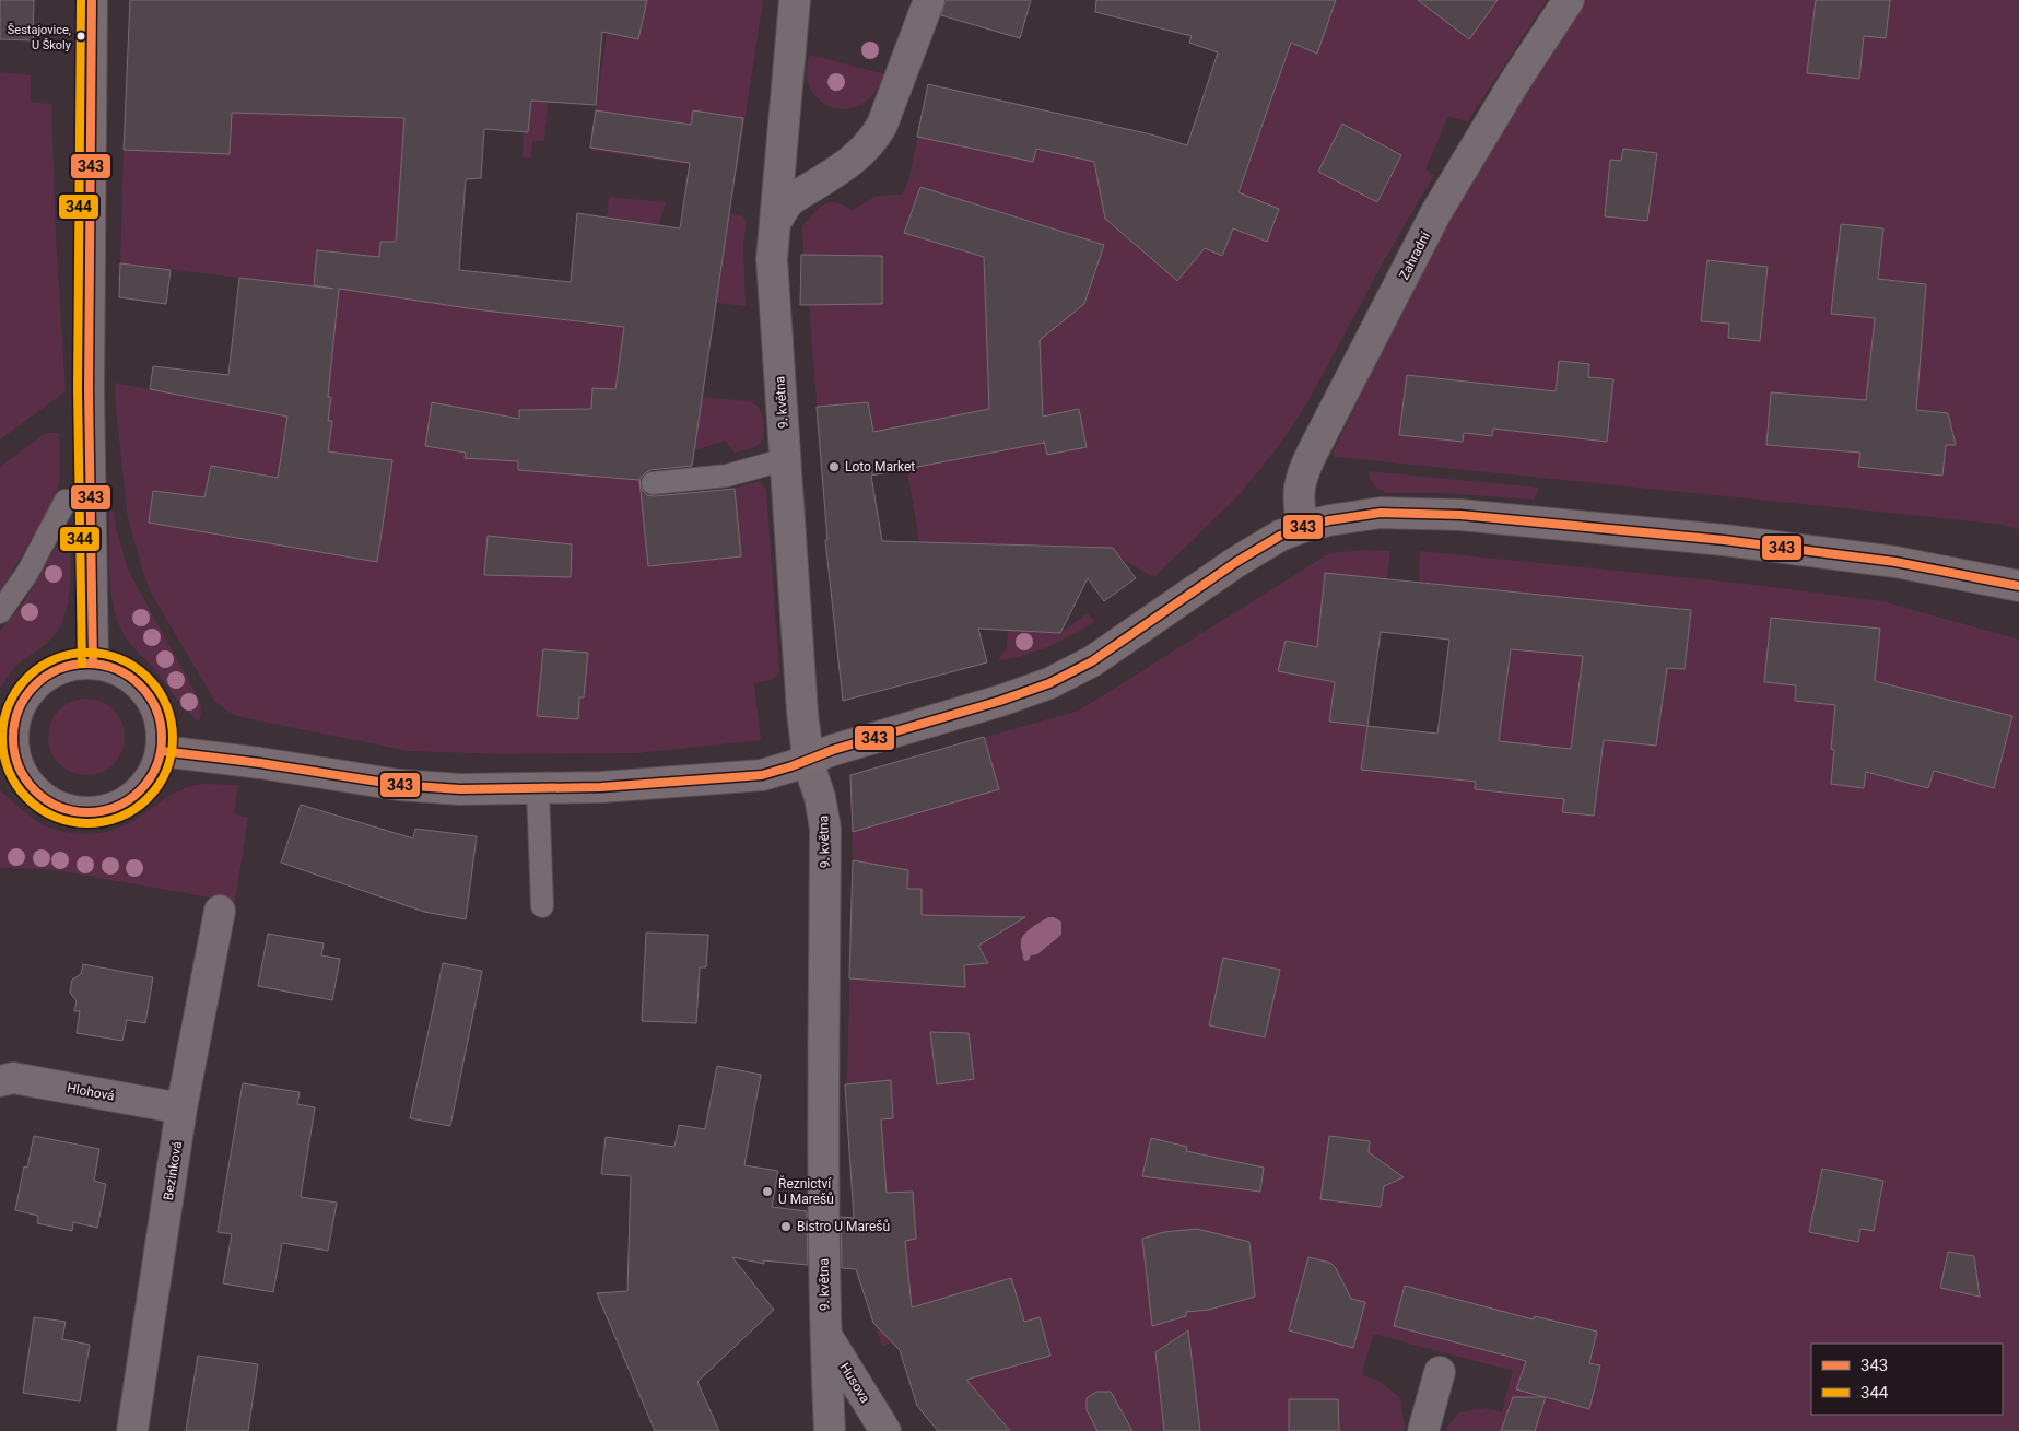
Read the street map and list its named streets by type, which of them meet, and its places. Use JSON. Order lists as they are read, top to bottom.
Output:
{
  "streets": {
    "street": [
      "Zahradní",
      "9. května",
      "Hlohová",
      "Bezinková",
      "Husova"
    ]
  },
  "crossings": [
    ["9. května", "Husova"],
    ["Hlohová", "Bezinková"]
  ],
  "places": [
    "Šestajovice, U Školy",
    "Loto Market",
    "Řeznictví U Marešů",
    "Bistro U Marešů"
  ],
  "lines": ["transit line 343", "transit line 344"],
  "legend": ["343", "344"]
}
